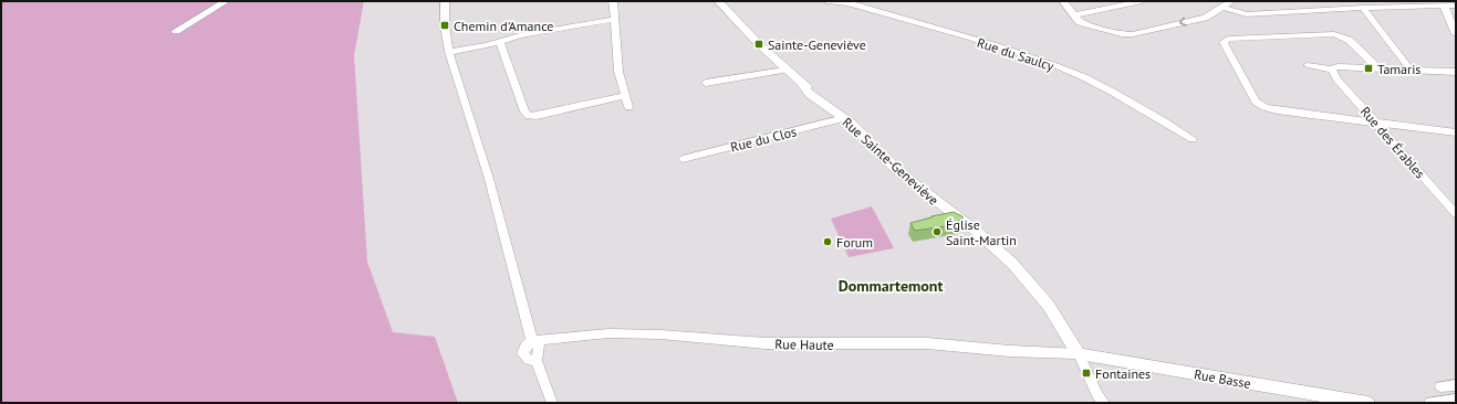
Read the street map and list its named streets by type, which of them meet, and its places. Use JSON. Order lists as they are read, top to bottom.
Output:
{
  "streets": {
    "street": [
      "Rue du Saulcy",
      "Rue du Clos",
      "Rue des Érables",
      "Rue Sainte-Geneviève",
      "Rue Haute",
      "Rue Basse"
    ]
  },
  "crossings": [
    ["Rue du Clos", "Rue Sainte-Geneviève"],
    ["Rue Sainte-Geneviève", "Rue Haute"],
    ["Rue Sainte-Geneviève", "Rue Basse"],
    ["Rue Haute", "Rue Basse"]
  ],
  "districts": ["Dommartemont"],
  "places": {
    "transit": [
      "Chemin d'Amance",
      "Sainte-Geneviève",
      "Tamaris",
      "Fontaines"
    ],
    "other": ["Église Saint-Martin", "Forum"]
  }
}
